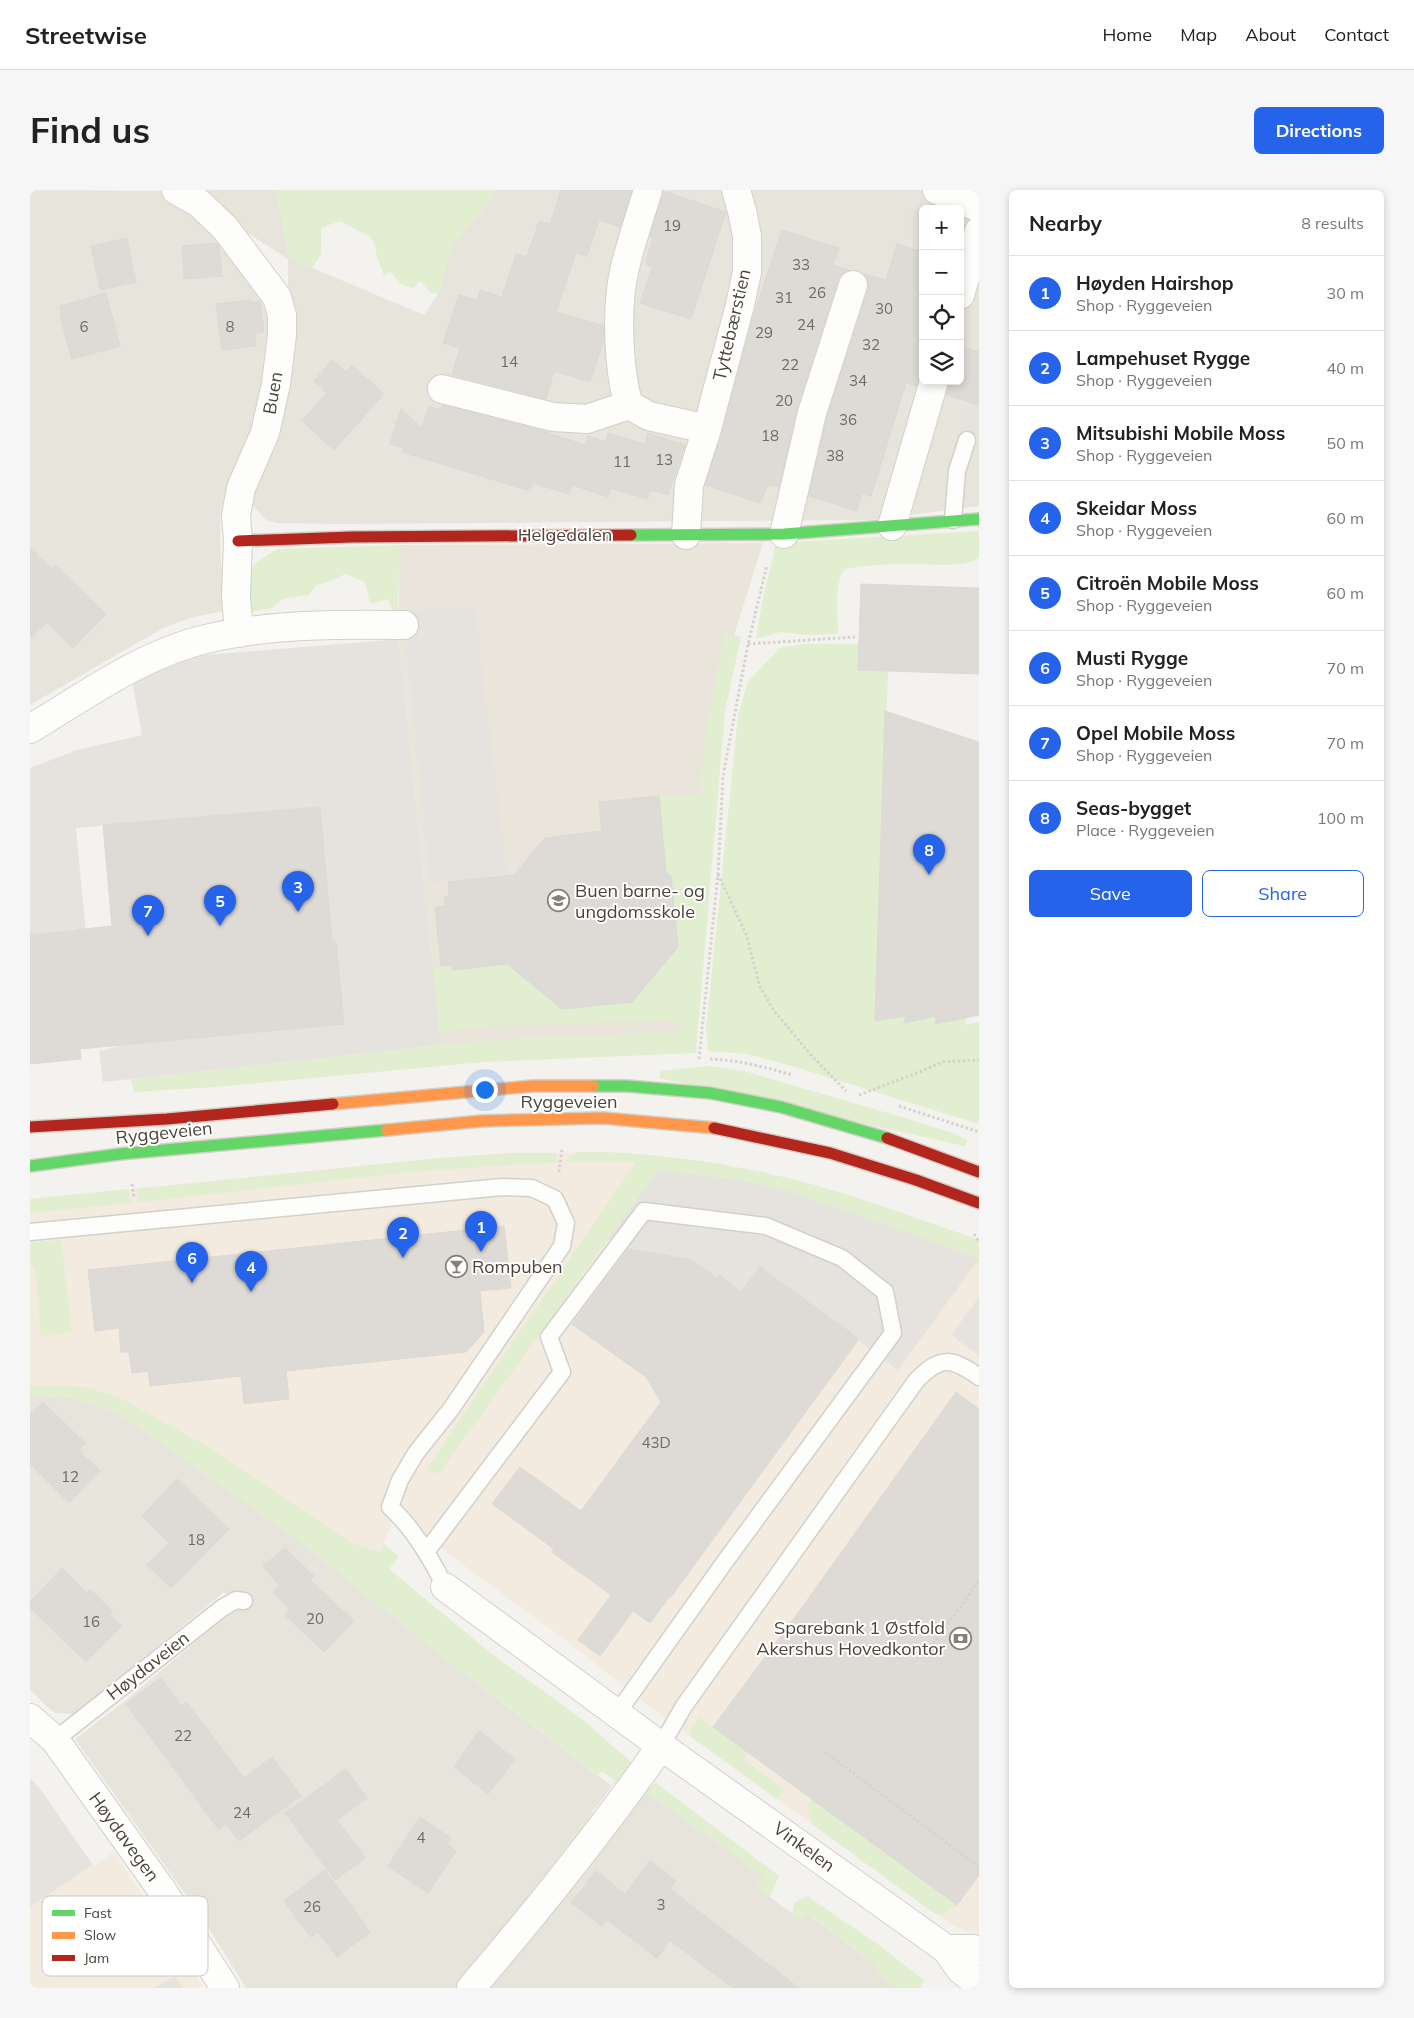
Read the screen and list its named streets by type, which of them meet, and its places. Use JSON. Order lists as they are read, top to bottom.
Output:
{
  "streets": {
    "main road": ["Helgedalen", "Ryggeveien"],
    "street": [
      "Tyttebærstien",
      "Buen",
      "Høydavegen",
      "Vinkelen"
    ],
    "lane": ["Høydaveien"]
  },
  "crossings": [
    ["Tyttebærstien", "Helgedalen"],
    ["Buen", "Helgedalen"],
    ["Høydaveien", "Høydavegen"]
  ],
  "places": {
    "school or university": ["Buen barne- og ungdomsskole"],
    "bar": ["Rompuben"],
    "bank": ["Sparebank 1 Østfold Akershus Hovedkontor"]
  },
  "house_numbers": [
    "19",
    "33",
    "26",
    "31",
    "30",
    "24",
    "6",
    "8",
    "29",
    "32",
    "14",
    "22",
    "34",
    "20",
    "36",
    "18",
    "38",
    "13",
    "11",
    "43D",
    "12",
    "18",
    "20",
    "16",
    "22",
    "24",
    "4",
    "3",
    "26"
  ],
  "legend": ["Fast", "Slow", "Jam"],
  "page": {
    "header": "Streetwise",
    "nav": [
      "Home",
      "Map",
      "About",
      "Contact"
    ],
    "buttons": [
      "Directions",
      ["Save", "Share"]
    ],
    "title": "Find us",
    "heading": ["Nearby", "8 results"],
    "map_buttons": ["+", "−"],
    "list": [
      {
        "mark": "1",
        "name": "Høyden Hairshop",
        "note": "Shop · Ryggeveien",
        "value": "30 m"
      },
      {
        "mark": "2",
        "name": "Lampehuset Rygge",
        "note": "Shop · Ryggeveien",
        "value": "40 m"
      },
      {
        "mark": "3",
        "name": "Mitsubishi Mobile Moss",
        "note": "Shop · Ryggeveien",
        "value": "50 m"
      },
      {
        "mark": "4",
        "name": "Skeidar Moss",
        "note": "Shop · Ryggeveien",
        "value": "60 m"
      },
      {
        "mark": "5",
        "name": "Citroën Mobile Moss",
        "note": "Shop · Ryggeveien",
        "value": "60 m"
      },
      {
        "mark": "6",
        "name": "Musti Rygge",
        "note": "Shop · Ryggeveien",
        "value": "70 m"
      },
      {
        "mark": "7",
        "name": "Opel Mobile Moss",
        "note": "Shop · Ryggeveien",
        "value": "70 m"
      },
      {
        "mark": "8",
        "name": "Seas-bygget",
        "note": "Place · Ryggeveien",
        "value": "100 m"
      }
    ],
    "pins": [
      "8",
      "3",
      "5",
      "7",
      "1",
      "2",
      "6",
      "4"
    ]
  }
}
